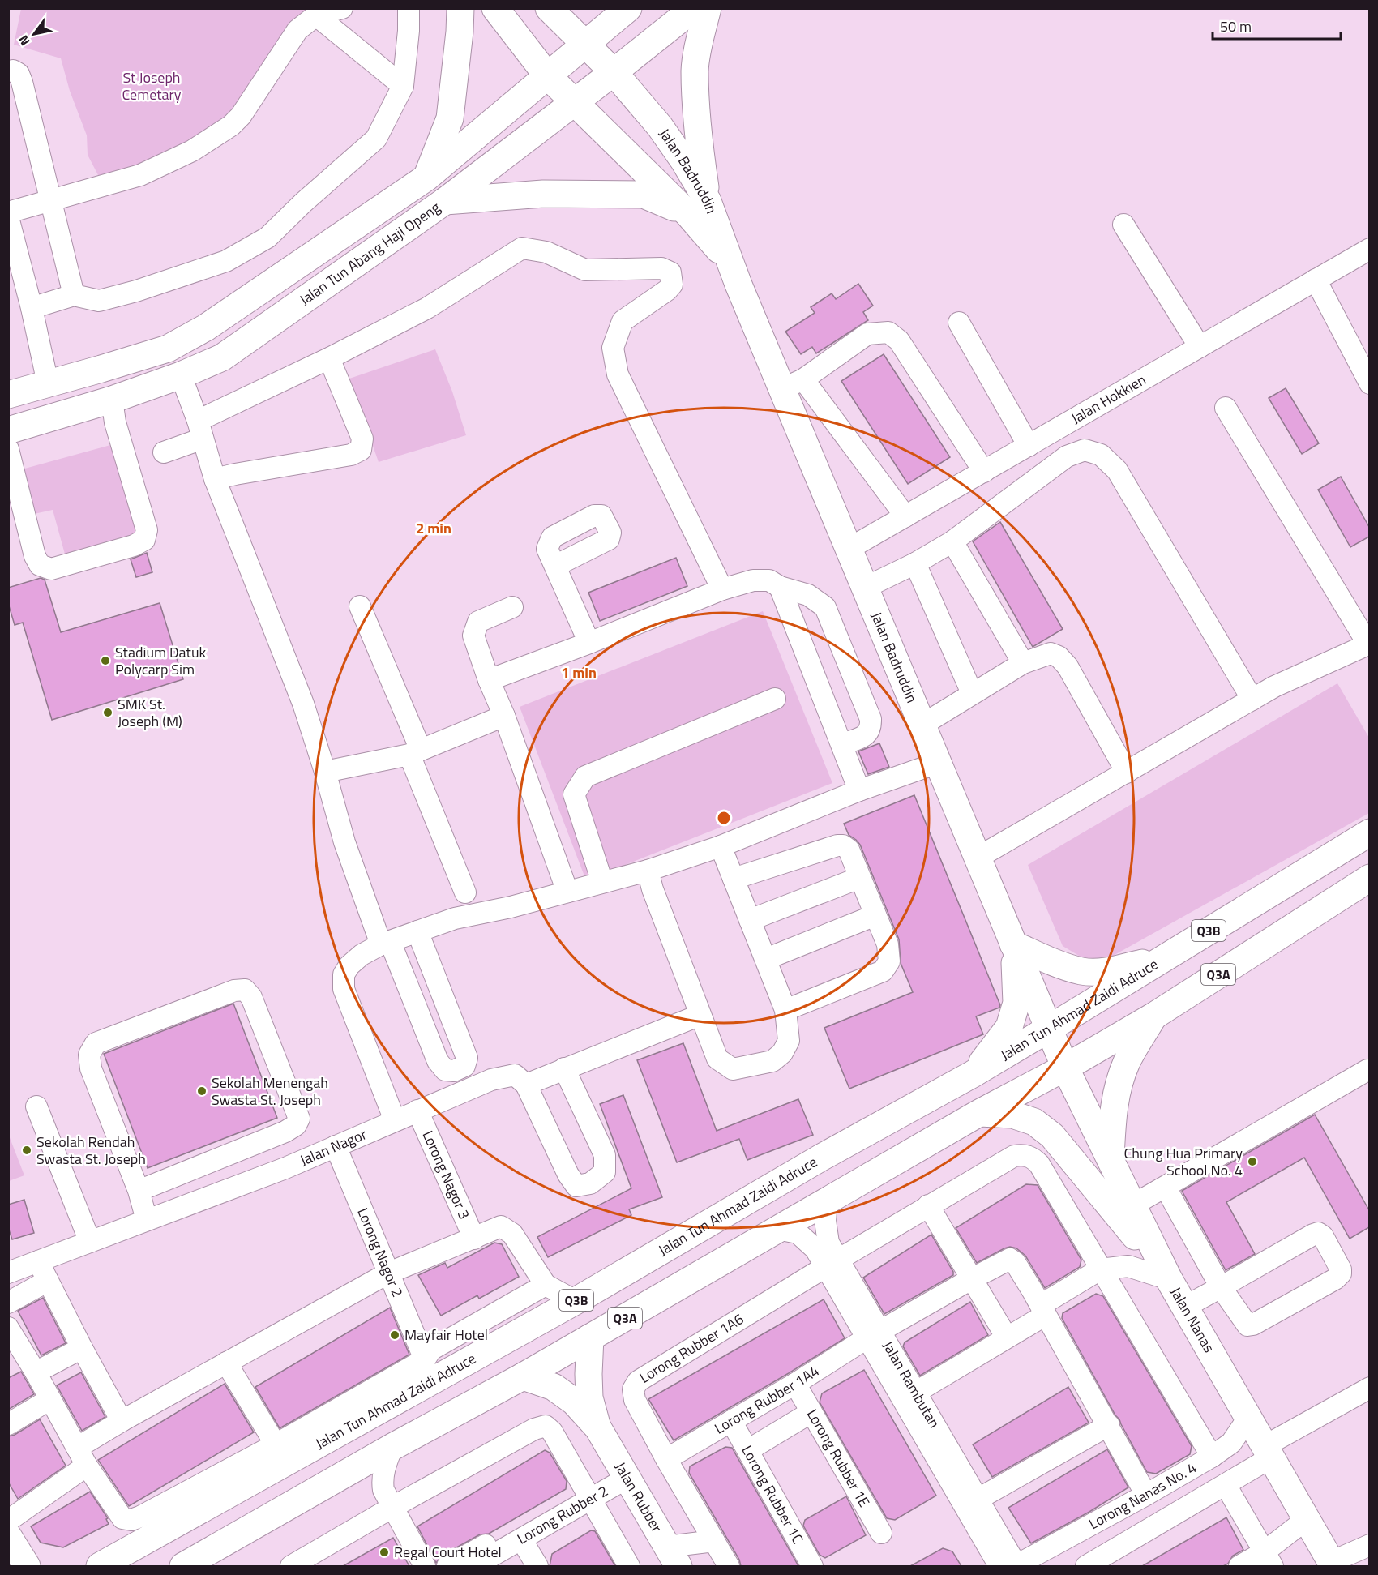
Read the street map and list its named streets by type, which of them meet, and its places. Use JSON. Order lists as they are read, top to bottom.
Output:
{
  "streets": {
    "main road": [
      "Jalan Badruddin",
      "Jalan Tun Abang Haji Openg",
      "Q3B",
      "Q3A",
      "Jalan Tun Ahmad Zaidi Adruce",
      "Jalan Nanas",
      "Jalan Rubber"
    ],
    "street": [
      "Jalan Hokkien",
      "Jalan Nagor",
      "Lorong Nagor 3",
      "Lorong Nagor 2",
      "Lorong Rubber 1A6",
      "Jalan Rambutan",
      "Lorong Rubber 1A4",
      "Lorong Rubber 1E",
      "Lorong Rubber 1C",
      "Lorong Nanas No. 4",
      "Lorong Rubber 2"
    ]
  },
  "crossings": [
    ["Jalan Badruddin", "Jalan Tun Abang Haji Openg"],
    ["Jalan Badruddin", "Jalan Hokkien"],
    ["Jalan Badruddin", "Q3A"],
    ["Jalan Badruddin", "Jalan Tun Ahmad Zaidi Adruce"],
    ["Jalan Badruddin", "Jalan Nanas"],
    ["Q3A", "Jalan Nanas"],
    ["Q3A", "Jalan Rambutan"],
    ["Q3A", "Jalan Rubber"],
    ["Jalan Nagor", "Lorong Nagor 3"],
    ["Jalan Nagor", "Lorong Nagor 2"],
    ["Jalan Nanas", "Lorong Nanas No. 4"],
    ["Lorong Rubber 1A6", "Jalan Rambutan"],
    ["Lorong Rubber 1A6", "Lorong Rubber 1A4"],
    ["Jalan Rambutan", "Lorong Rubber 1A4"],
    ["Jalan Rambutan", "Lorong Nanas No. 4"],
    ["Lorong Rubber 1A4", "Lorong Rubber 1E"],
    ["Lorong Rubber 1A4", "Lorong Rubber 1C"],
    ["Jalan Rubber", "Lorong Rubber 2"]
  ],
  "parks": ["St Joseph Cemetary"],
  "places": [
    "Stadium Datuk Polycarp Sim",
    "SMK St. Joseph (M)",
    "Sekolah Menengah Swasta St. Joseph",
    "Sekolah Rendah Swasta St. Joseph",
    "Chung Hua Primary School No. 4",
    "Mayfair Hotel",
    "Regal Court Hotel"
  ],
  "scale_bar": "50 m",
  "north": "bottom left",
  "rings": ["2 min", "1 min"]
}
